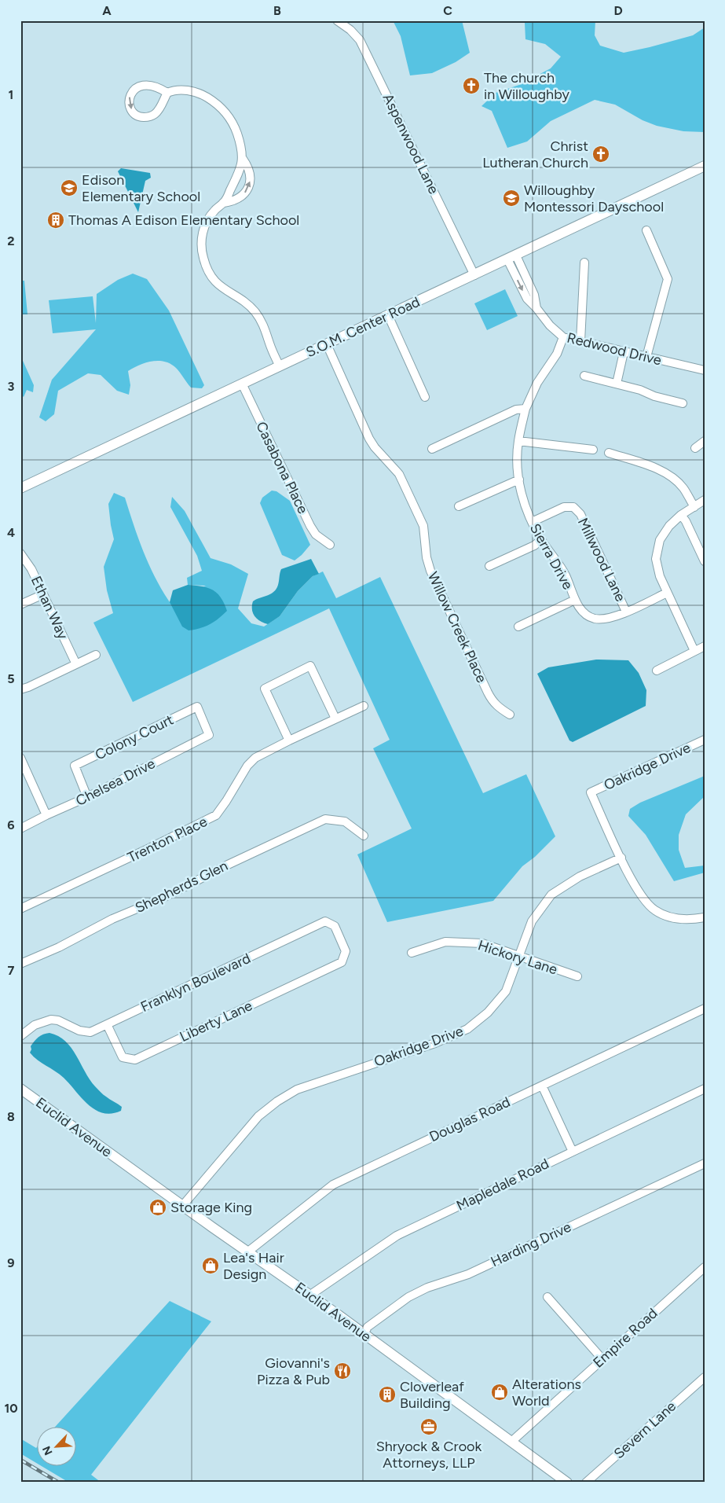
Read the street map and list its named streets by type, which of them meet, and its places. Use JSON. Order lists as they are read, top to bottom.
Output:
{
  "streets": {
    "main road": ["S.O.M. Center Road", "Euclid Avenue"],
    "street": [
      "Aspenwood Lane",
      "Redwood Drive",
      "Casabona Place",
      "Sierra Drive",
      "Millwood Lane",
      "Ethan Way",
      "Willow Creek Place",
      "Colony Court",
      "Oakridge Drive",
      "Chelsea Drive",
      "Trenton Place",
      "Shepherds Glen",
      "Hickory Lane",
      "Franklyn Boulevard",
      "Liberty Lane",
      "Douglas Road",
      "Mapledale Road",
      "Harding Drive",
      "Empire Road",
      "Severn Lane"
    ]
  },
  "crossings": [
    ["Aspenwood Lane", "S.O.M. Center Road"],
    ["S.O.M. Center Road", "Redwood Drive"],
    ["S.O.M. Center Road", "Casabona Place"],
    ["S.O.M. Center Road", "Willow Creek Place"],
    ["Redwood Drive", "Sierra Drive"],
    ["Sierra Drive", "Millwood Lane"],
    ["Colony Court", "Chelsea Drive"],
    ["Oakridge Drive", "Hickory Lane"],
    ["Oakridge Drive", "Euclid Avenue"],
    ["Franklyn Boulevard", "Liberty Lane"],
    ["Douglas Road", "Euclid Avenue"],
    ["Euclid Avenue", "Mapledale Road"],
    ["Euclid Avenue", "Harding Drive"],
    ["Euclid Avenue", "Empire Road"]
  ],
  "places": {
    "church": ["The church in Willoughby", "Christ Lutheran Church"],
    "school or university": ["Edison Elementary School", "Willoughby Montessori Dayschool"],
    "building": ["Thomas A Edison Elementary School", "Cloverleaf Building"],
    "shop": ["Storage King", "Lea's Hair Design", "Alterations World"],
    "restaurant": ["Giovanni's Pizza & Pub"],
    "office": ["Shryock & Crook Attorneys, LLP"]
  },
  "north": "bottom left",
  "grid": {
    "columns": [
      "A",
      "B",
      "C",
      "D"
    ],
    "rows": [
      "1",
      "2",
      "3",
      "4",
      "5",
      "6",
      "7",
      "8",
      "9",
      "10"
    ]
  }
}
